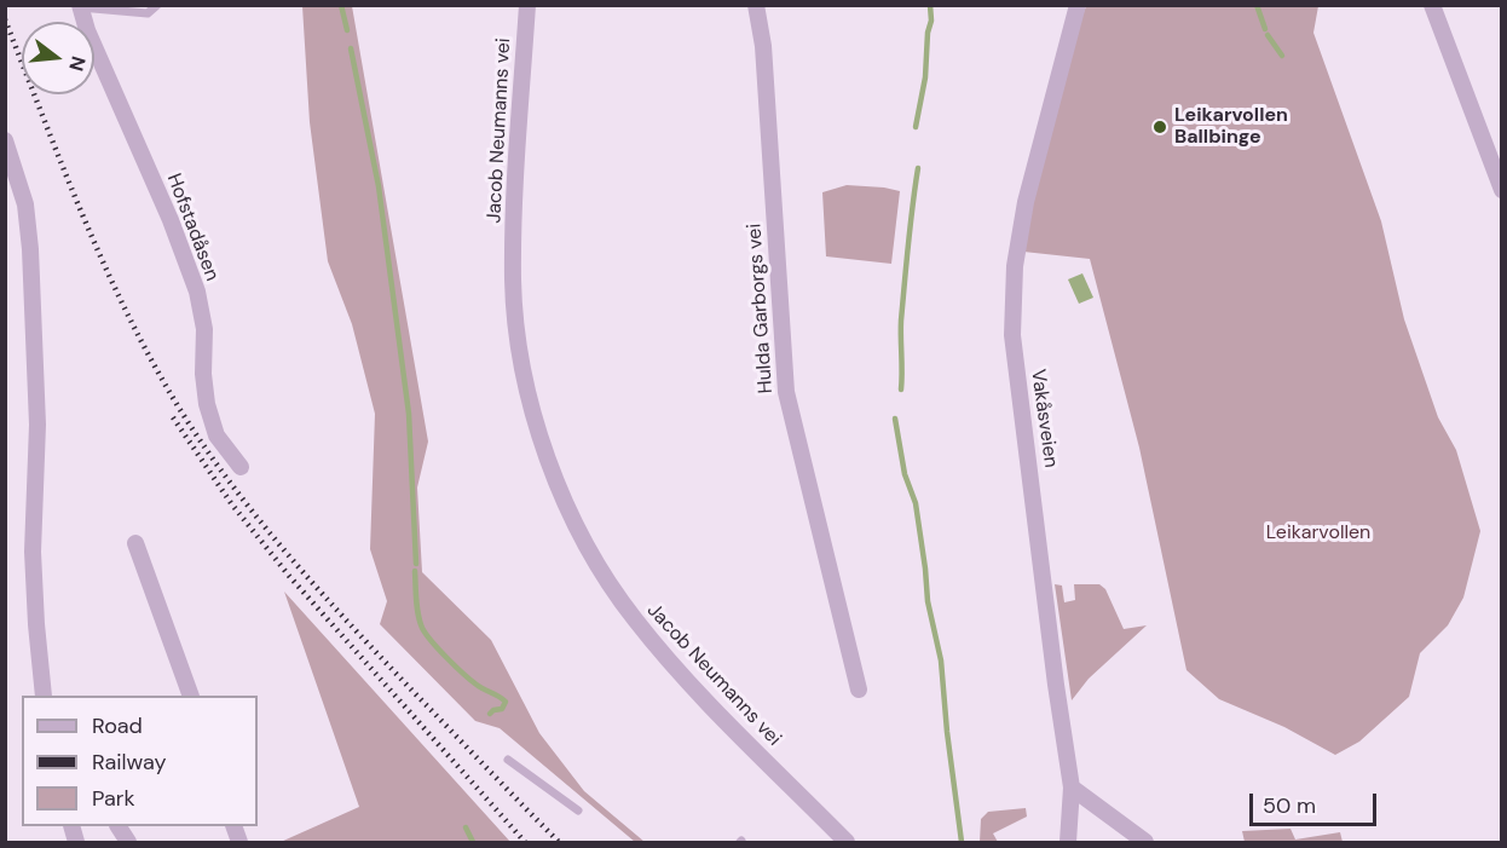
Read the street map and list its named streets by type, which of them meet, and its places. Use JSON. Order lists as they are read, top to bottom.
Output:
{
  "streets": {
    "street": [
      "Jacob Neumanns vei",
      "Hofstadåsen",
      "Hulda Garborgs vei",
      "Vakåsveien"
    ]
  },
  "parks": ["Leikarvollen"],
  "places": ["Leikarvollen Ballbinge"],
  "legend": ["Road", "Railway", "Park"],
  "scale_bar": "50 m",
  "north": "right"
}
